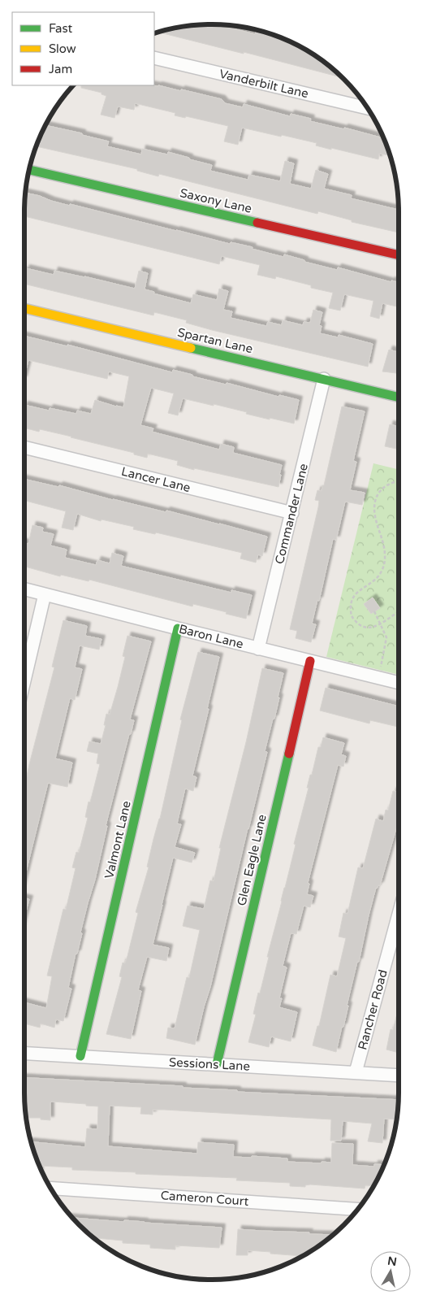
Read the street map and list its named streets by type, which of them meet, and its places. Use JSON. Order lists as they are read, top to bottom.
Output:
{
  "streets": {
    "street": [
      "Vanderbilt Lane",
      "Saxony Lane",
      "Spartan Lane",
      "Lancer Lane",
      "Commander Lane",
      "Baron Lane",
      "Valmont Lane",
      "Glen Eagle Lane",
      "Rancher Road",
      "Sessions Lane",
      "Cameron Court"
    ]
  },
  "crossings": [
    ["Spartan Lane", "Commander Lane"],
    ["Lancer Lane", "Commander Lane"],
    ["Commander Lane", "Baron Lane"],
    ["Baron Lane", "Valmont Lane"],
    ["Baron Lane", "Glen Eagle Lane"],
    ["Valmont Lane", "Sessions Lane"],
    ["Glen Eagle Lane", "Sessions Lane"],
    ["Rancher Road", "Sessions Lane"]
  ],
  "legend": ["Fast", "Slow", "Jam"],
  "north": "top"
}
